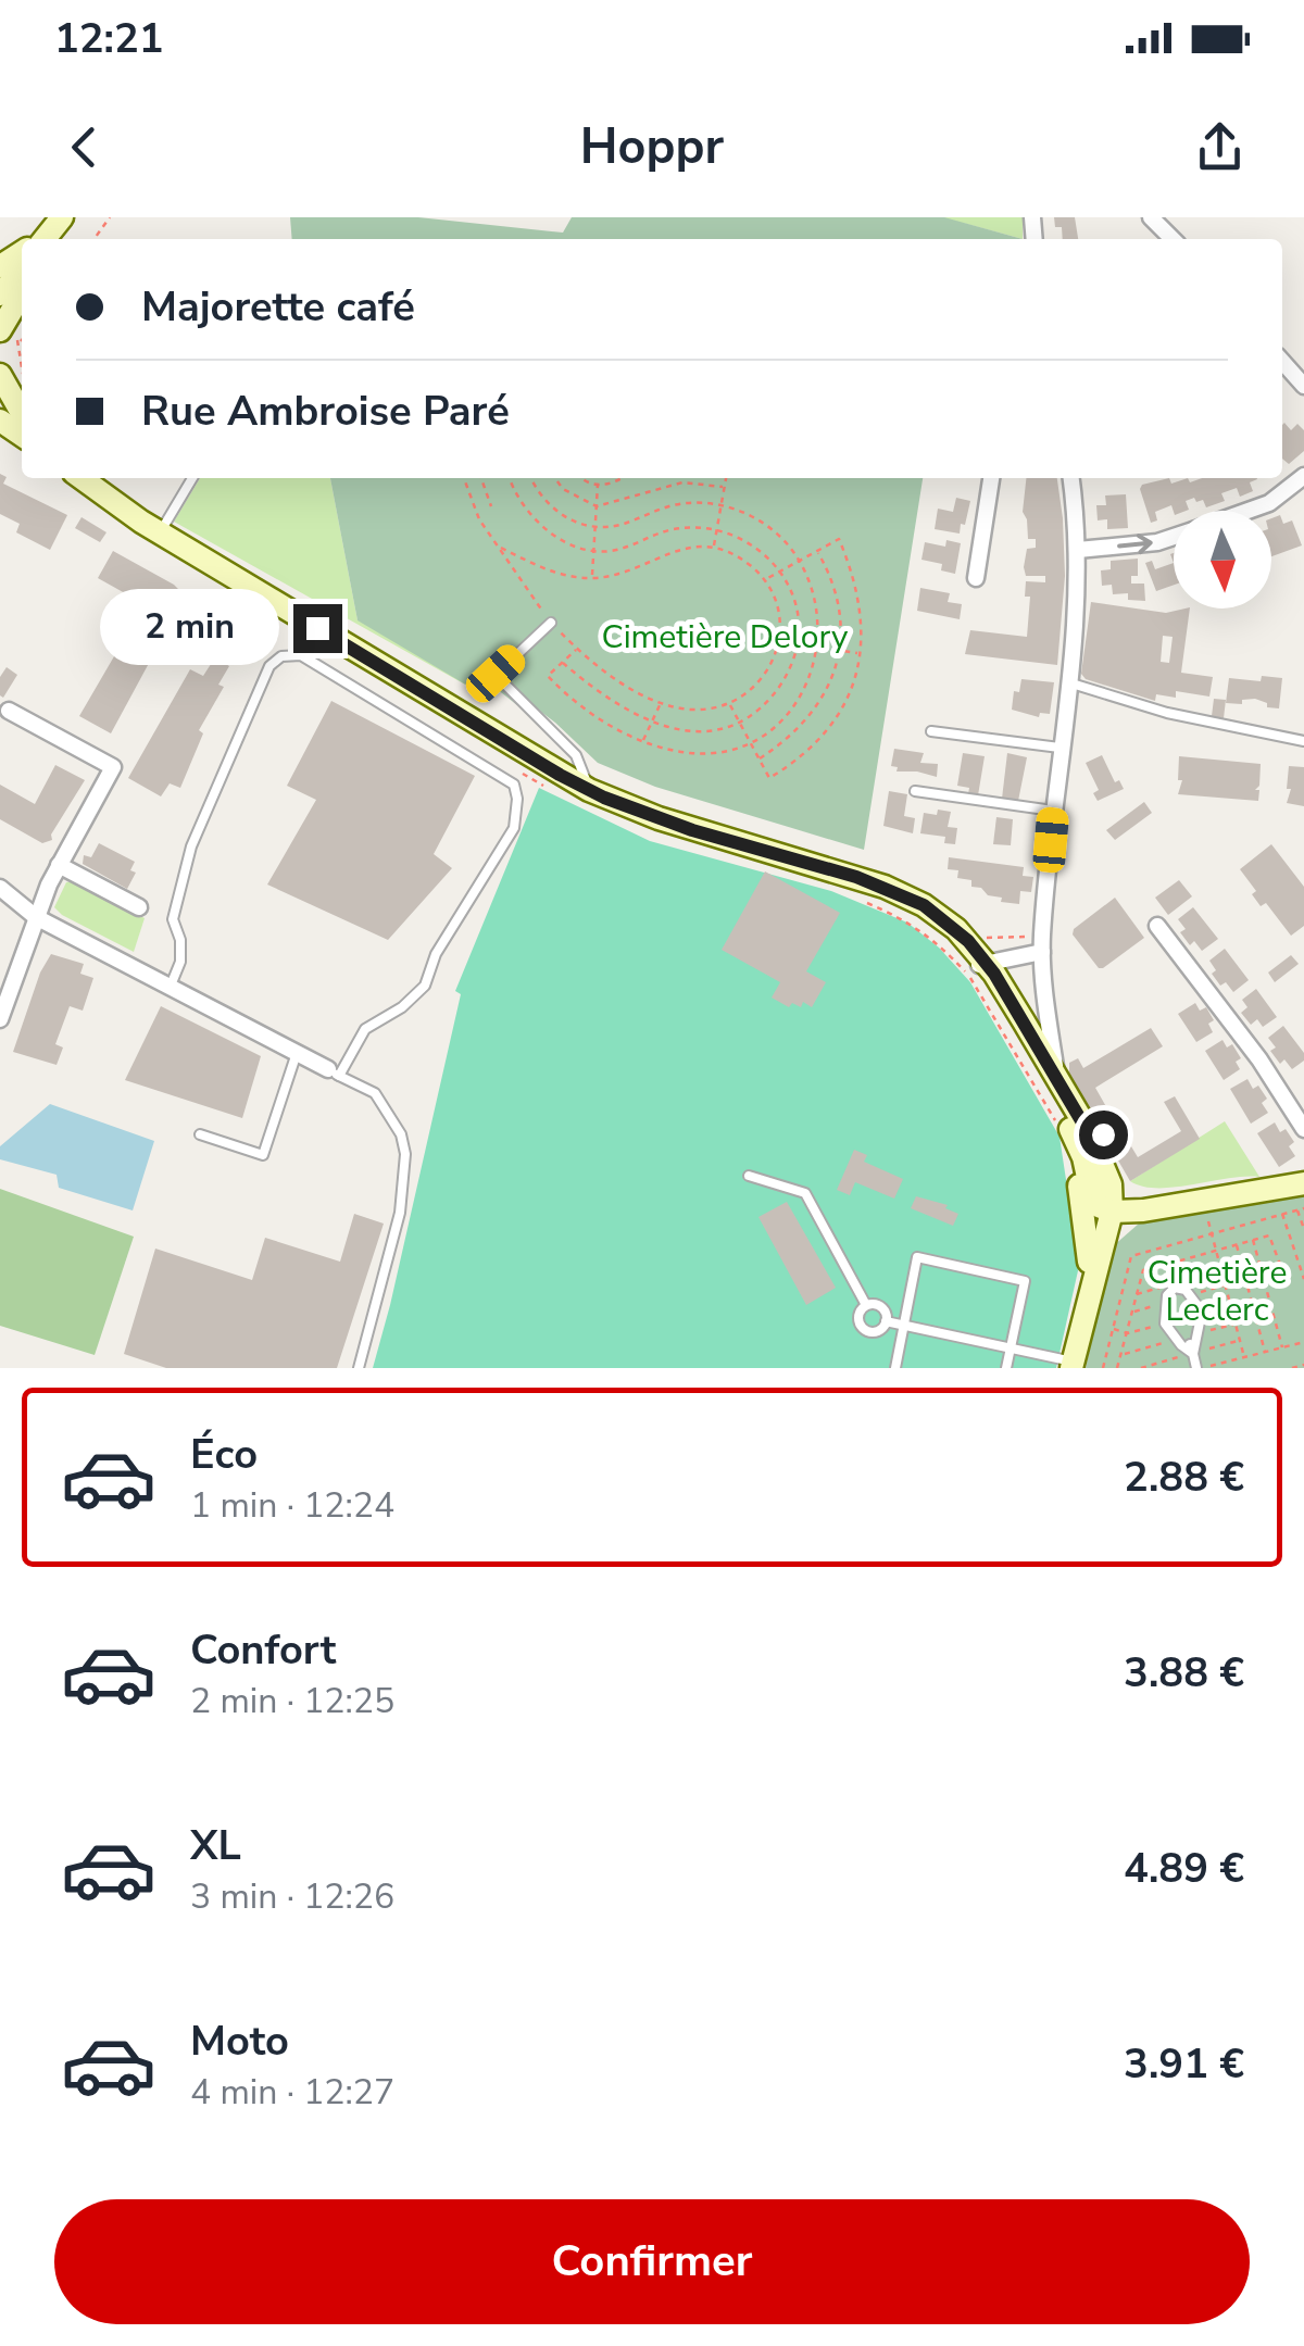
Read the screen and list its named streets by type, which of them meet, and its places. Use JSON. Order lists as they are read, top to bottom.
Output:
{
  "parks": ["Cimetière Delory", "Cimetière Leclerc"],
  "north": "bottom",
  "page": {
    "status": "12:21",
    "header": "Hoppr",
    "banner": ["Majorette café", "Rue Ambroise Paré"],
    "bubble": "2 min",
    "list": [
      {
        "name": "Éco",
        "note": "1 min · 12:24",
        "value": "2.88 €"
      },
      {
        "name": "Confort",
        "note": "2 min · 12:25",
        "value": "3.88 €"
      },
      {
        "name": "XL",
        "note": "3 min · 12:26",
        "value": "4.89 €"
      },
      {
        "name": "Moto",
        "note": "4 min · 12:27",
        "value": "3.91 €"
      }
    ],
    "buttons": "Confirmer"
  }
}
